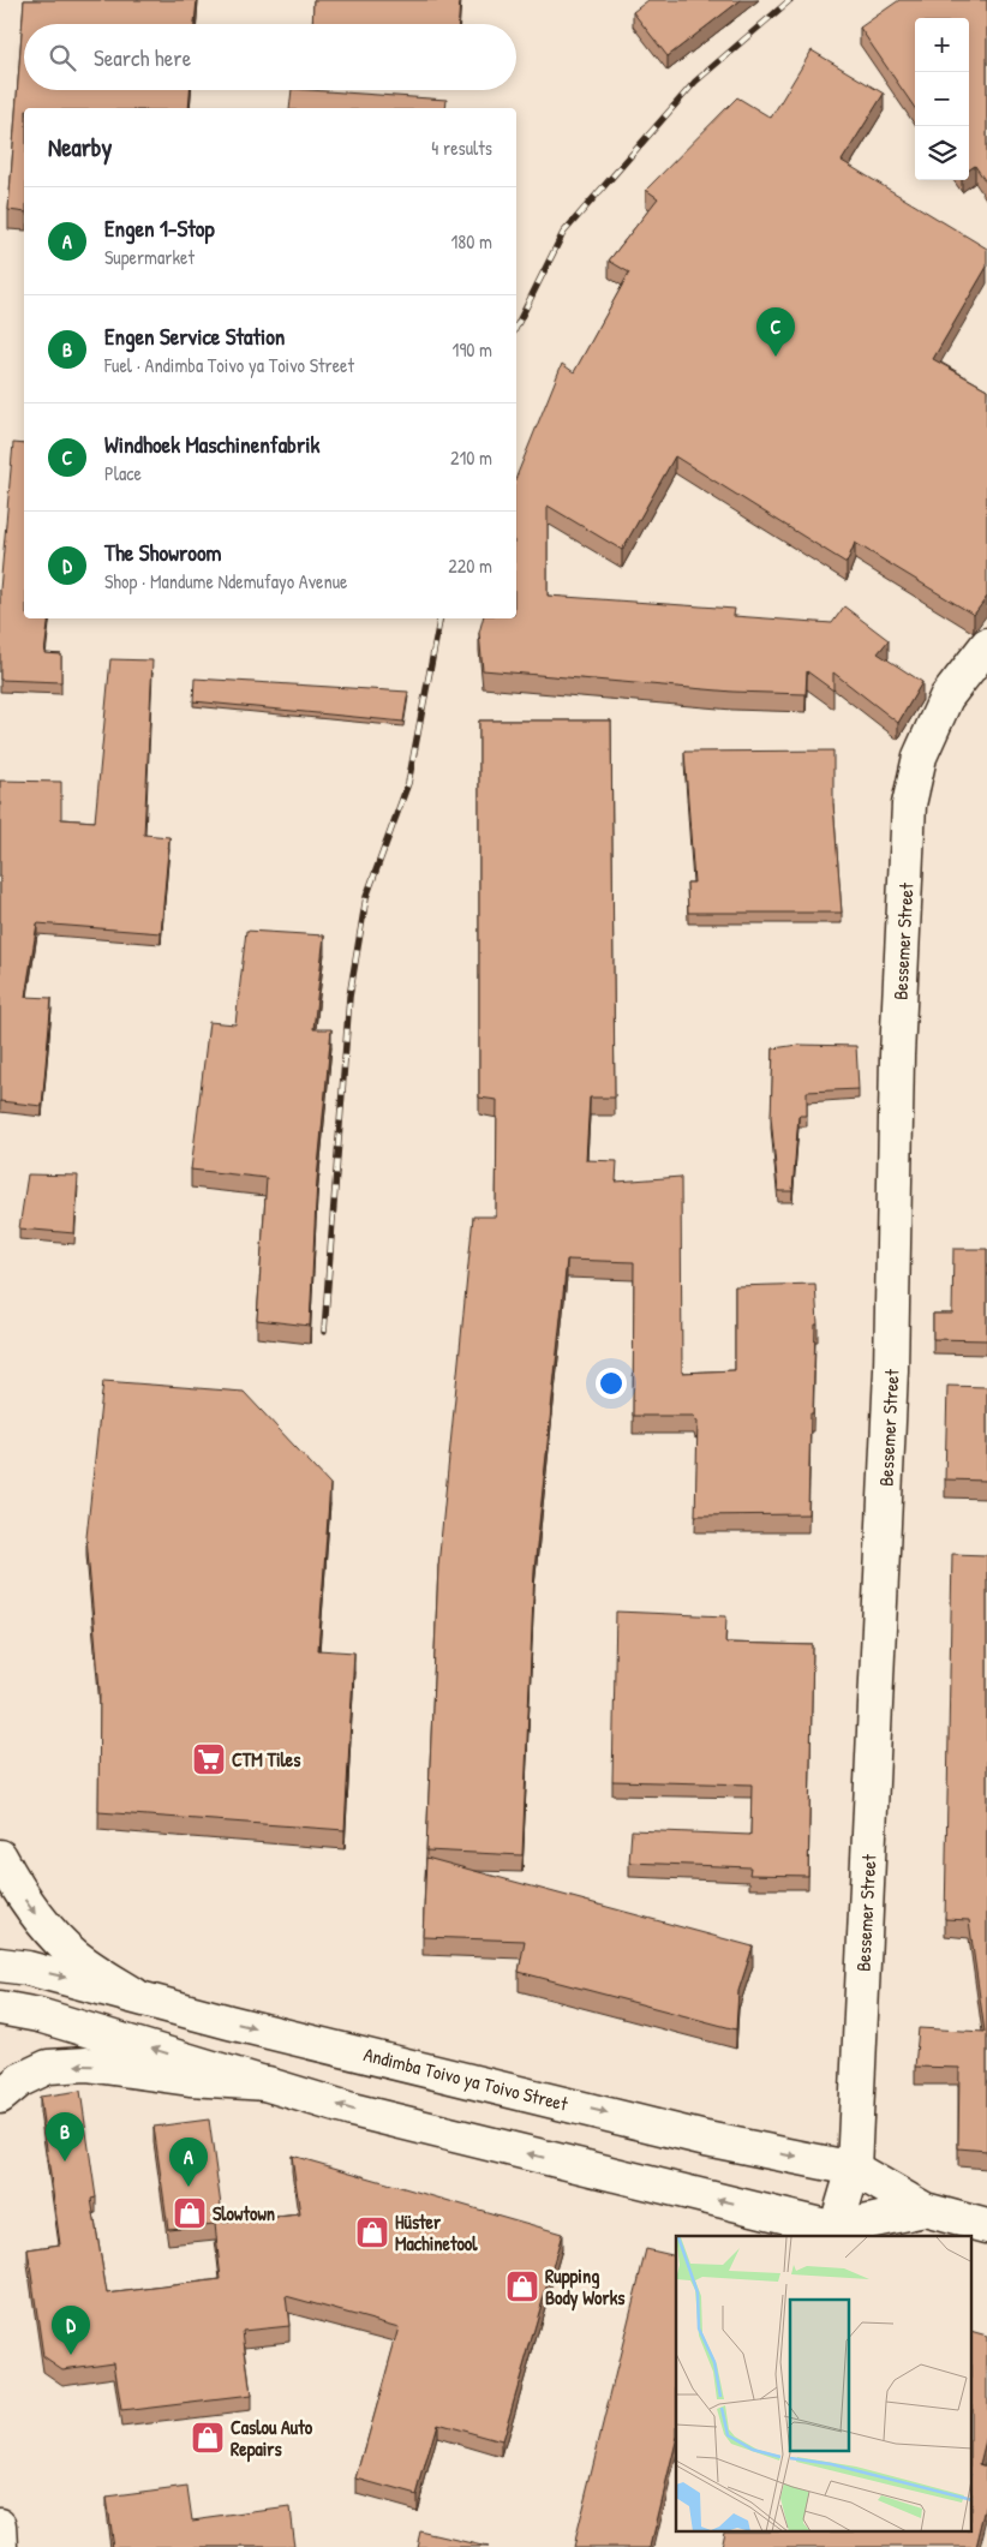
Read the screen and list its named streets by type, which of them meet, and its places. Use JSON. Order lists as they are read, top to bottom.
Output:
{
  "streets": {
    "street": ["Bessemer Street", "Andimba Toivo ya Toivo Street"]
  },
  "crossings": [
    ["Bessemer Street", "Andimba Toivo ya Toivo Street"]
  ],
  "places": {
    "supermarket": ["CTM Tiles"],
    "shop": [
      "Slowtown",
      "Hüster Machinetool",
      "Rupping Body Works",
      "Caslou Auto Repairs"
    ]
  },
  "page": {
    "map_buttons": ["+", "−"],
    "search": "Search here",
    "heading": ["Nearby", "4 results"],
    "list": [
      {
        "mark": "A",
        "name": "Engen 1-Stop",
        "note": "Supermarket",
        "value": "180 m"
      },
      {
        "mark": "B",
        "name": "Engen Service Station",
        "note": "Fuel · Andimba Toivo ya Toivo Street",
        "value": "190 m"
      },
      {
        "mark": "C",
        "name": "Windhoek Maschinenfabrik",
        "note": "Place",
        "value": "210 m"
      },
      {
        "mark": "D",
        "name": "The Showroom",
        "note": "Shop · Mandume Ndemufayo Avenue",
        "value": "220 m"
      }
    ],
    "pins": [
      "C",
      "B",
      "A",
      "D"
    ]
  }
}
